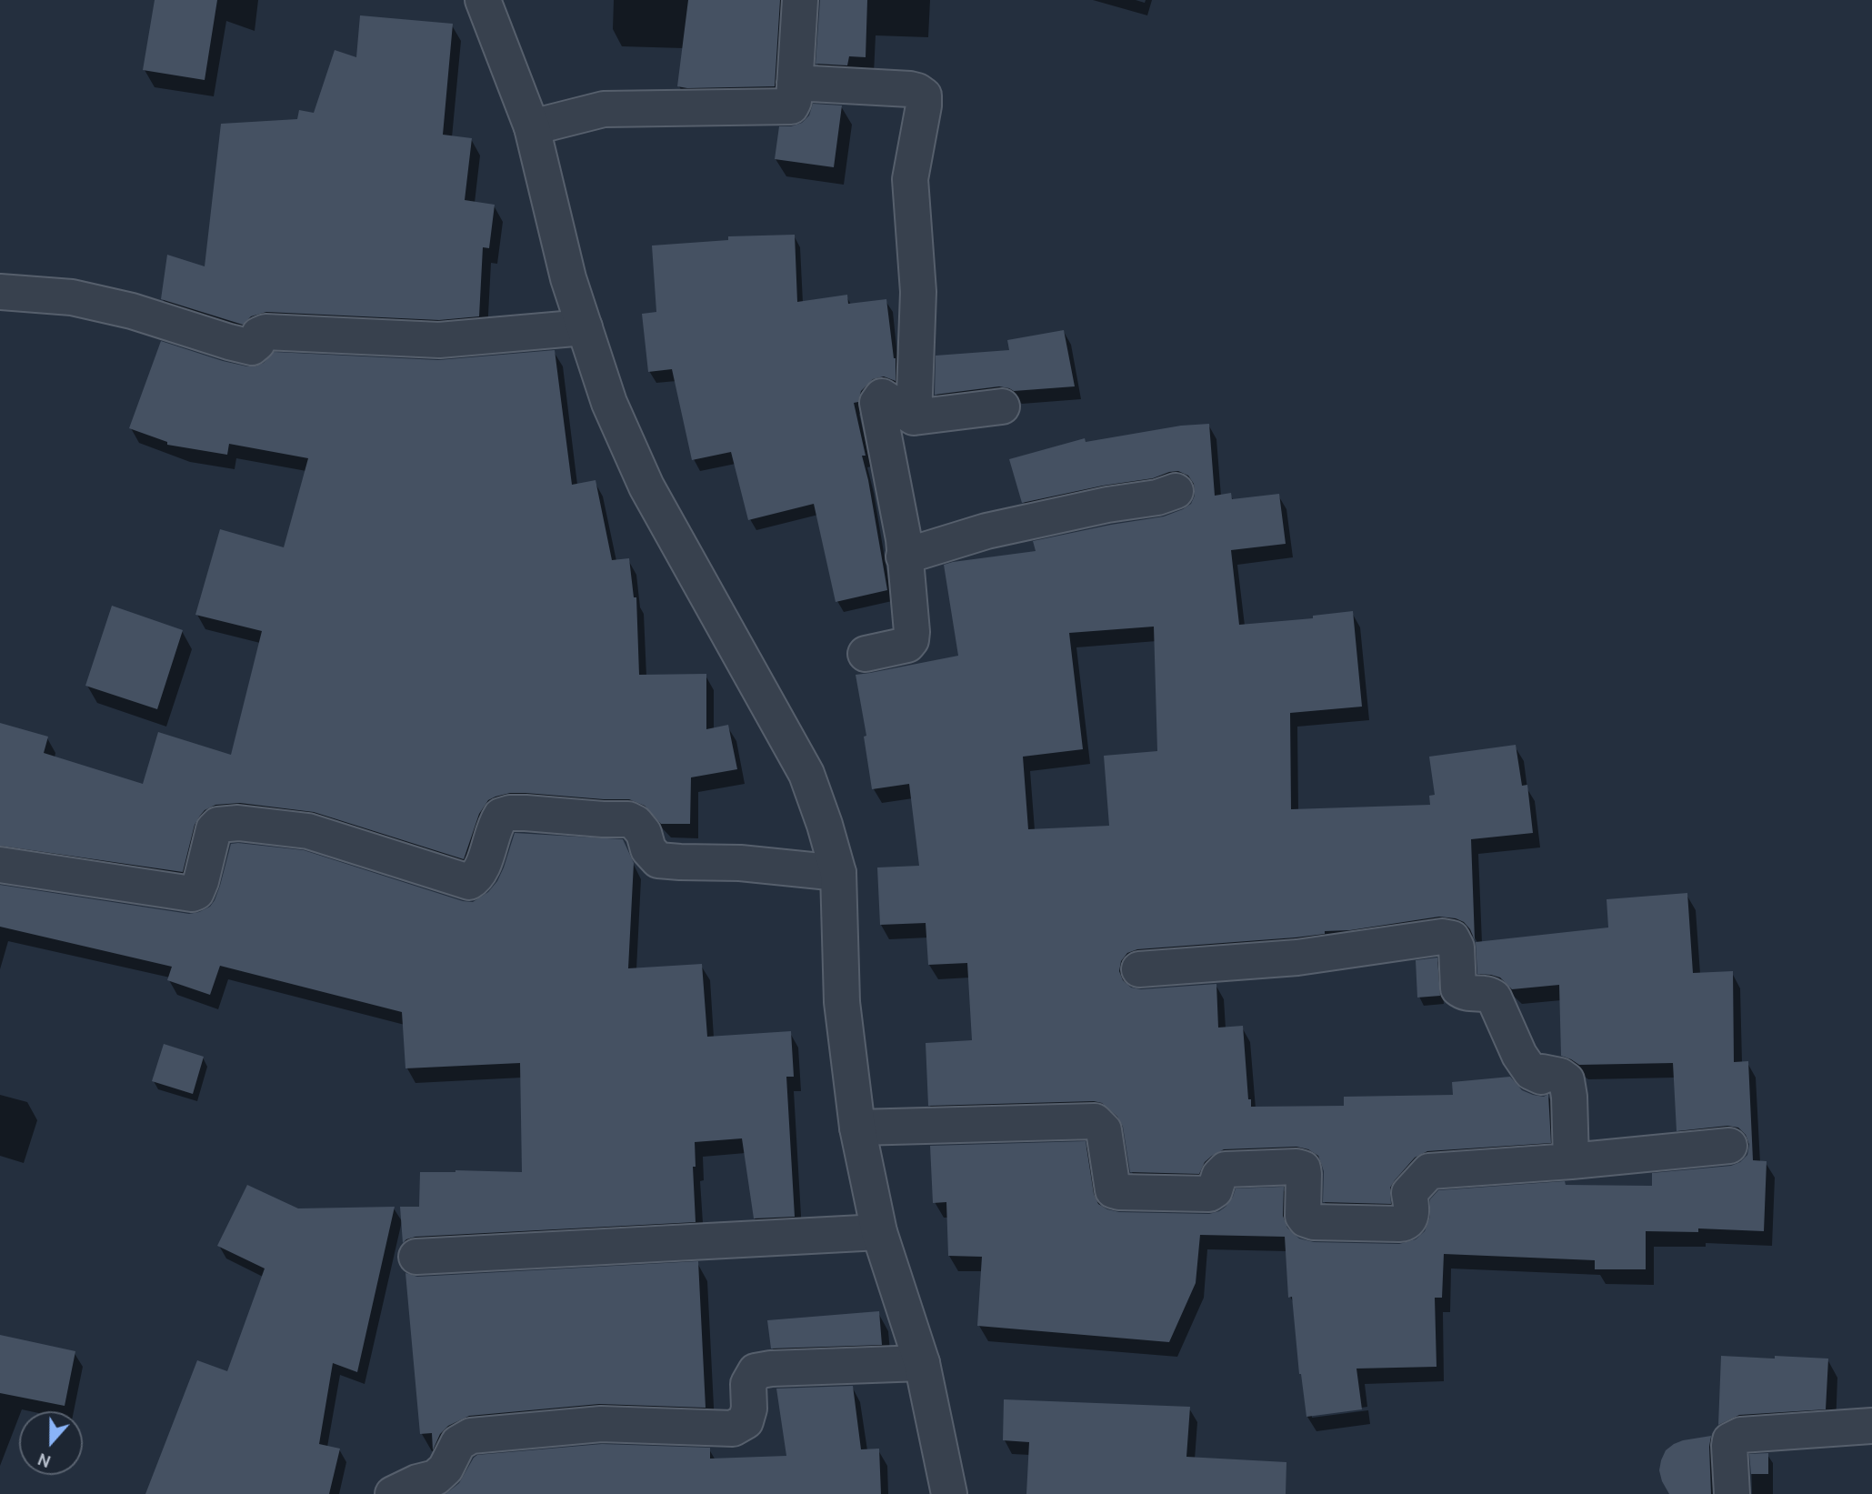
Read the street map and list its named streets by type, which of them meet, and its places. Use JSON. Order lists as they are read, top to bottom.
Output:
{
  "north": "bottom"
}
